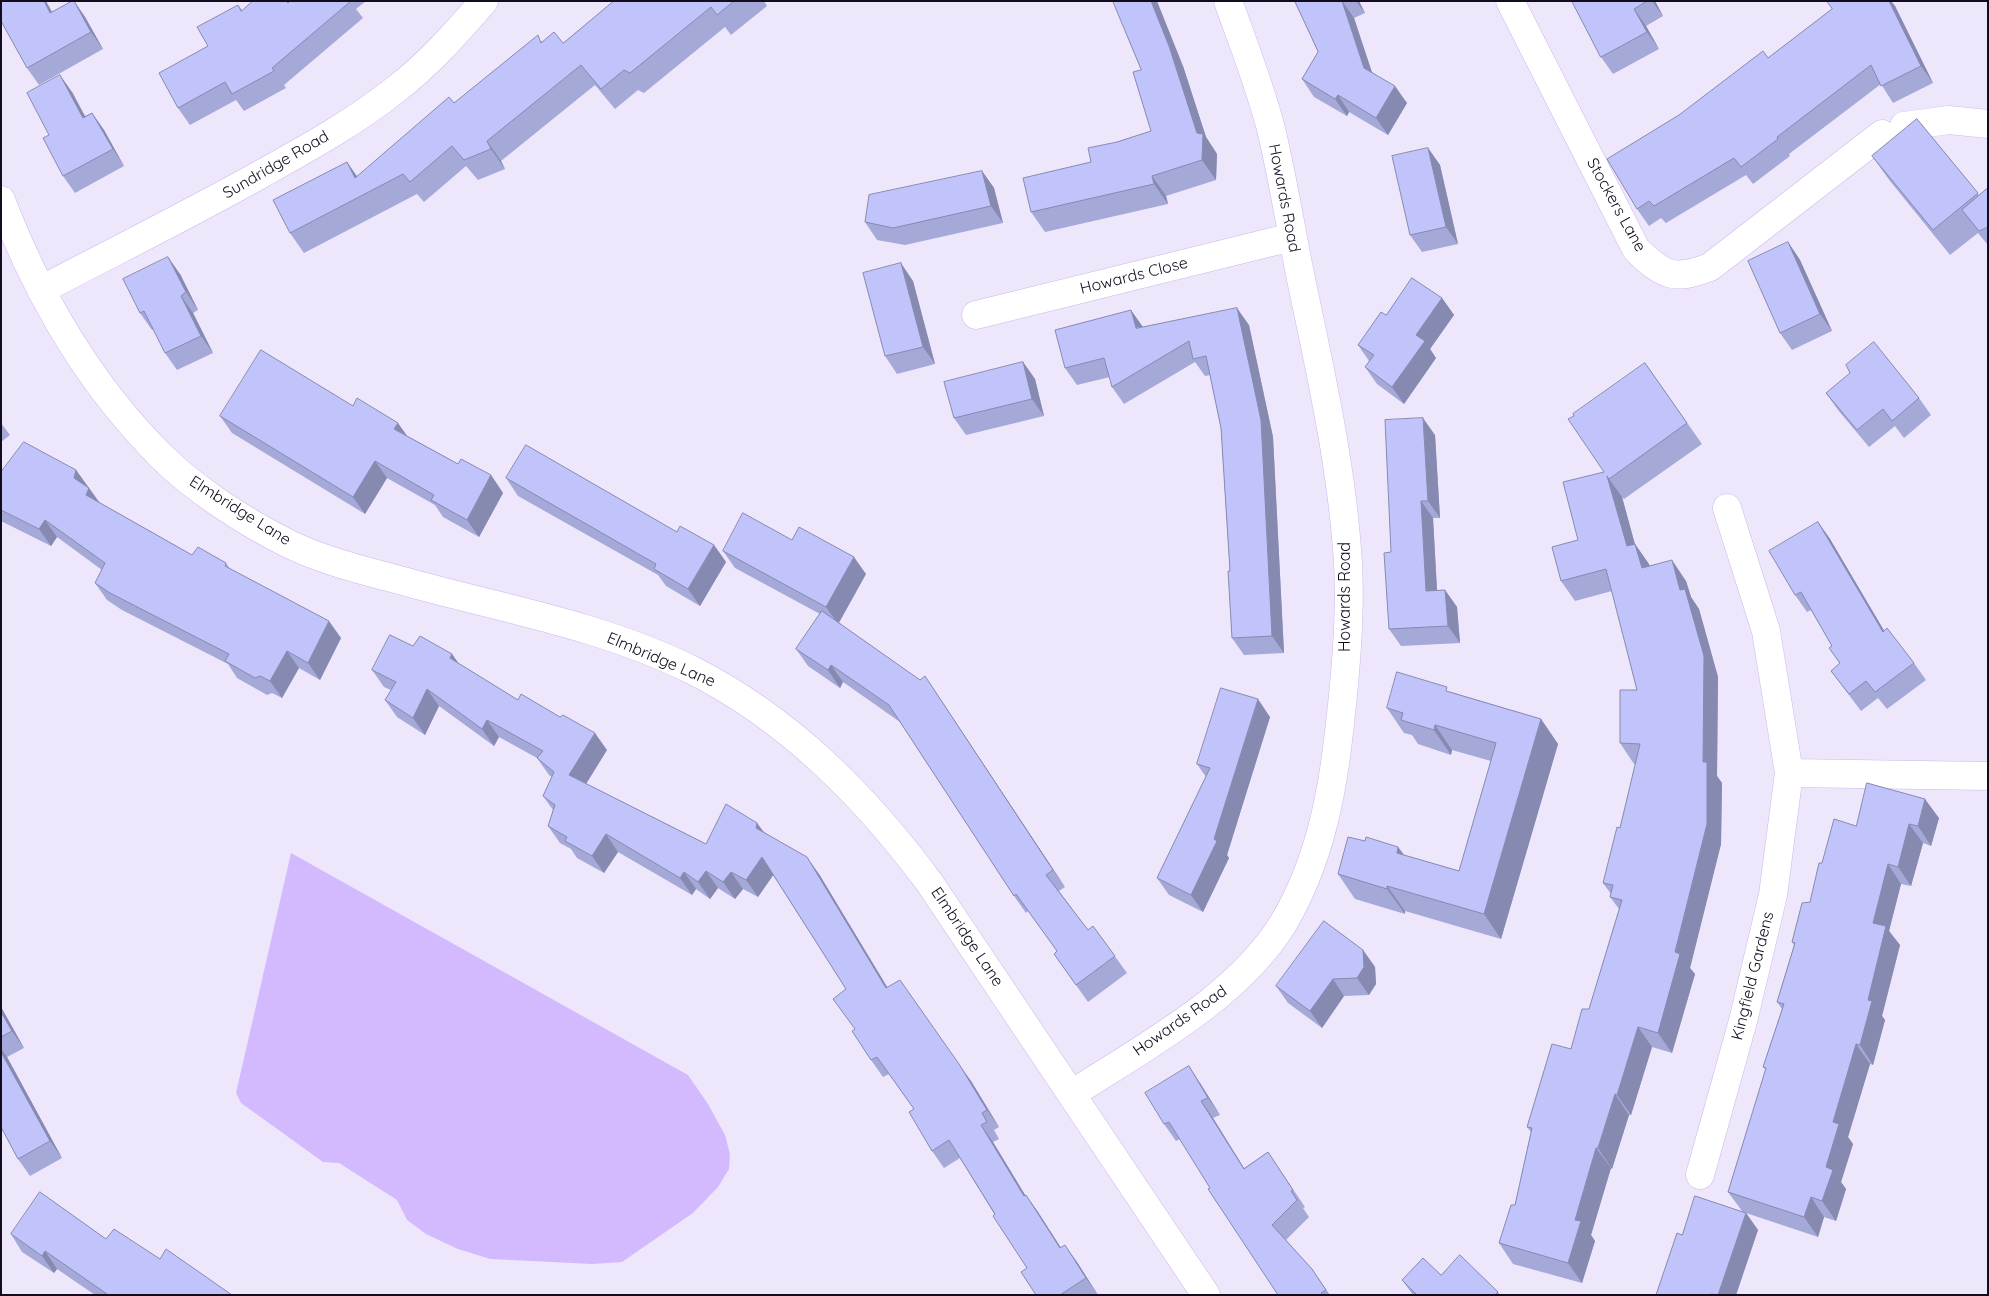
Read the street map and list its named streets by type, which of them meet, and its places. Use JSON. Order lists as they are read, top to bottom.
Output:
{
  "streets": {
    "street": [
      "Sundridge Road",
      "Howards Road",
      "Stockers Lane",
      "Howards Close",
      "Elmbridge Lane",
      "Kingfield Gardens"
    ]
  },
  "crossings": [
    ["Sundridge Road", "Elmbridge Lane"],
    ["Howards Road", "Howards Close"],
    ["Howards Road", "Elmbridge Lane"]
  ]
}
